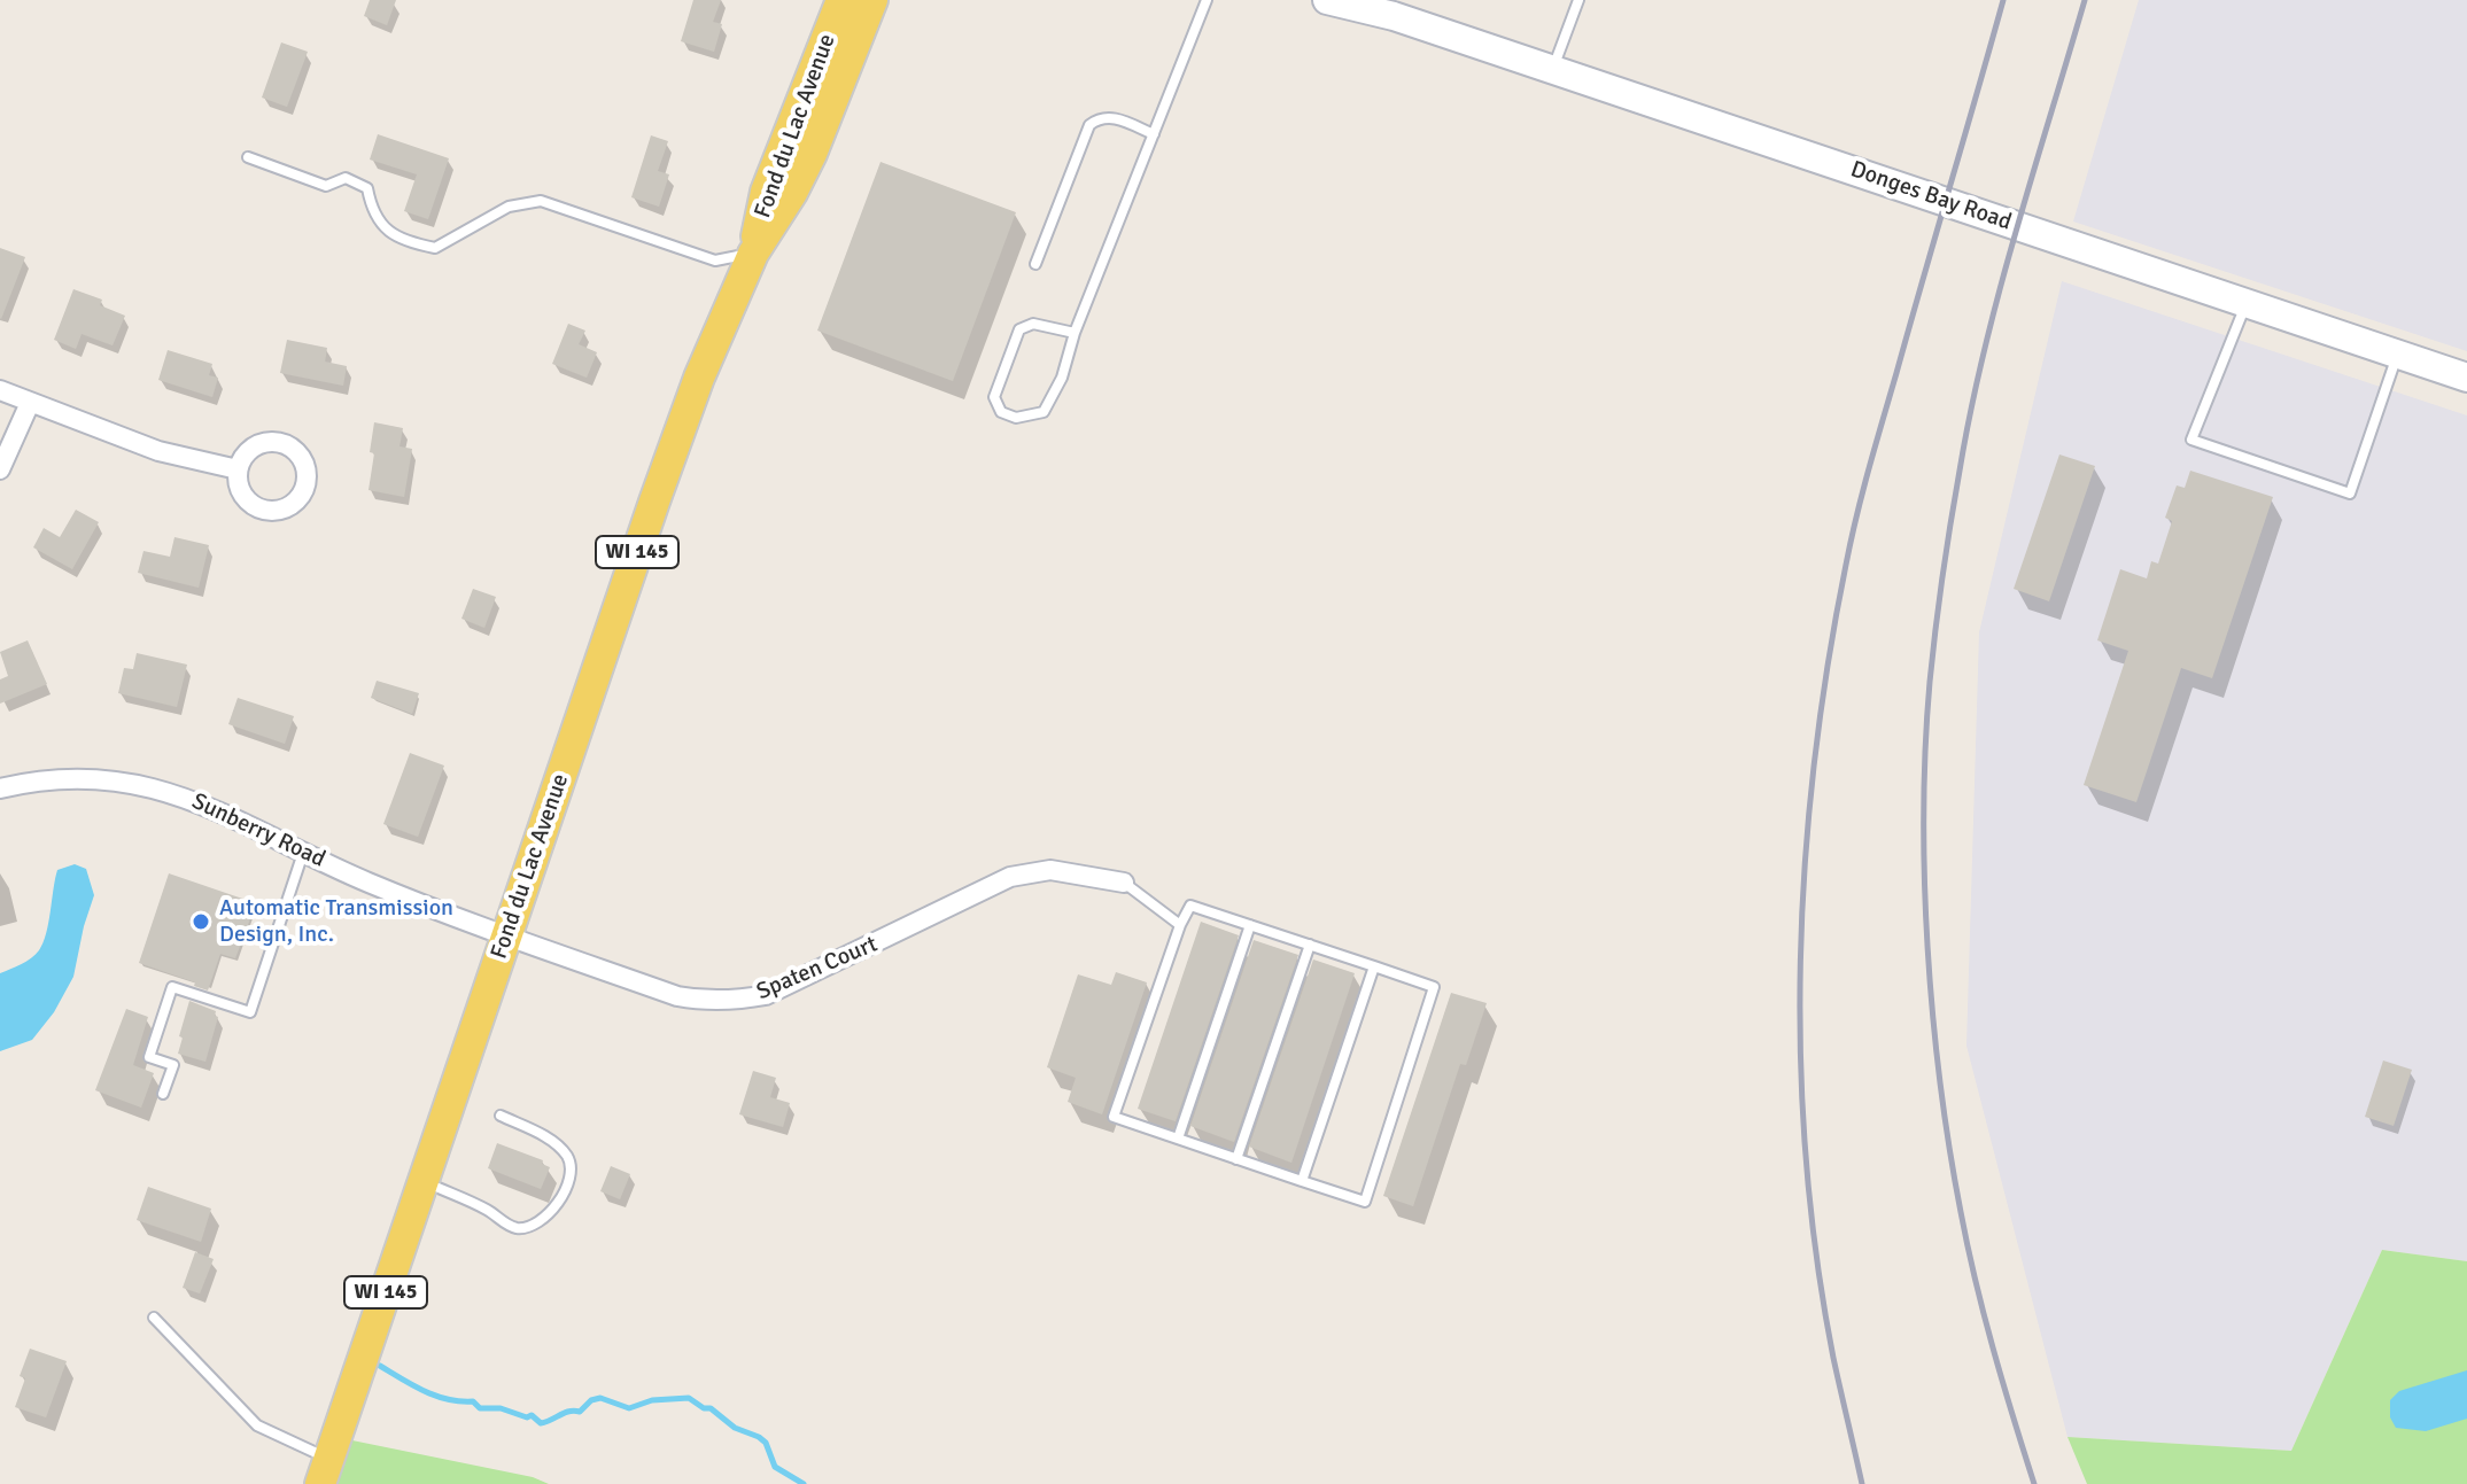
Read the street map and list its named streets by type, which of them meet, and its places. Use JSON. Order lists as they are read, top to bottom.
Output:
{
  "streets": {
    "main road": ["Fond du Lac Avenue", "WI 145"],
    "street": ["Donges Bay Road", "Sunberry Road", "Spaten Court"]
  },
  "crossings": [
    ["Fond du Lac Avenue", "Sunberry Road"],
    ["Fond du Lac Avenue", "Spaten Court"],
    ["Sunberry Road", "Spaten Court"]
  ],
  "places": ["Automatic Transmission Design, Inc."]
}
